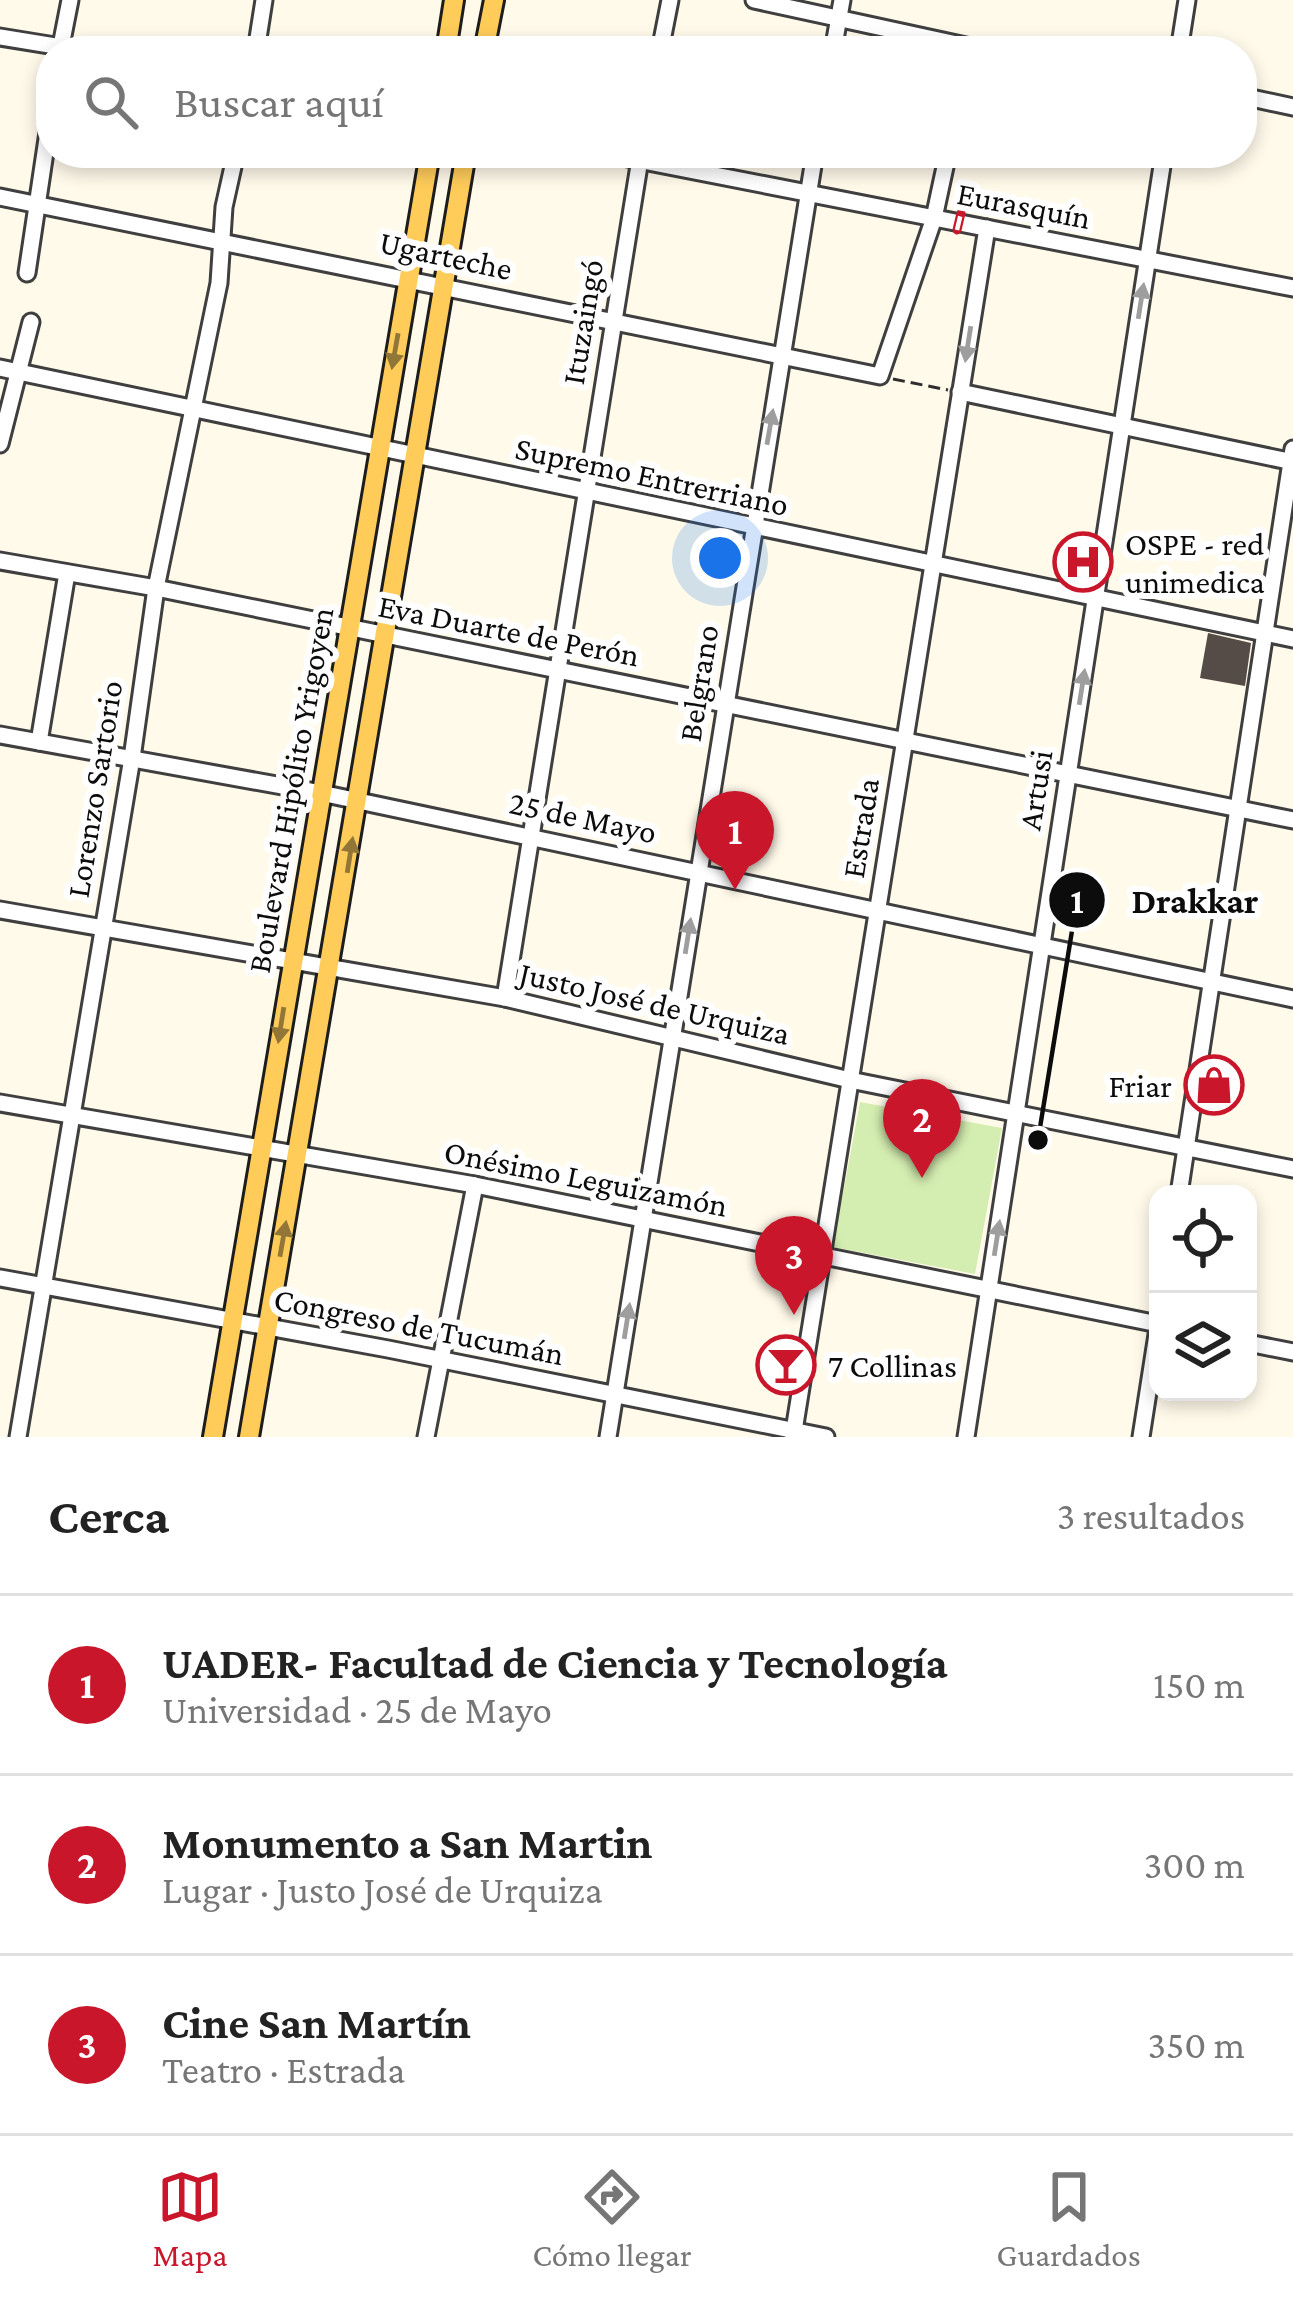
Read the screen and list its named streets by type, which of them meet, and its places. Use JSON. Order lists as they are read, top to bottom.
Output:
{
  "streets": {
    "main road": ["Boulevard Hipólito Yrigoyen"],
    "street": [
      "Eurasquín",
      "Ugarteche",
      "Ituzaingó",
      "Supremo Entrerriano",
      "Eva Duarte de Perón",
      "Belgrano",
      "Lorenzo Sartorio",
      "Artusi",
      "25 de Mayo",
      "Estrada",
      "Justo José de Urquiza",
      "Onésimo Leguizamón",
      "Congreso de Tucumán"
    ]
  },
  "crossings": [
    ["Eurasquín", "Belgrano"],
    ["Eurasquín", "Artusi"],
    ["Eurasquín", "Estrada"],
    ["Ugarteche", "Ituzaingó"],
    ["Ugarteche", "Belgrano"],
    ["Ugarteche", "Lorenzo Sartorio"],
    ["Ugarteche", "Boulevard Hipólito Yrigoyen"],
    ["Ituzaingó", "Supremo Entrerriano"],
    ["Ituzaingó", "Eva Duarte de Perón"],
    ["Ituzaingó", "25 de Mayo"],
    ["Ituzaingó", "Justo José de Urquiza"],
    ["Supremo Entrerriano", "Belgrano"],
    ["Supremo Entrerriano", "Lorenzo Sartorio"],
    ["Supremo Entrerriano", "Boulevard Hipólito Yrigoyen"],
    ["Supremo Entrerriano", "Artusi"],
    ["Supremo Entrerriano", "Estrada"],
    ["Eva Duarte de Perón", "Belgrano"],
    ["Eva Duarte de Perón", "Lorenzo Sartorio"],
    ["Eva Duarte de Perón", "Boulevard Hipólito Yrigoyen"],
    ["Eva Duarte de Perón", "Artusi"],
    ["Eva Duarte de Perón", "Estrada"],
    ["Belgrano", "25 de Mayo"],
    ["Belgrano", "Justo José de Urquiza"],
    ["Belgrano", "Onésimo Leguizamón"],
    ["Belgrano", "Congreso de Tucumán"],
    ["Lorenzo Sartorio", "25 de Mayo"],
    ["Lorenzo Sartorio", "Justo José de Urquiza"],
    ["Lorenzo Sartorio", "Onésimo Leguizamón"],
    ["Lorenzo Sartorio", "Congreso de Tucumán"],
    ["Boulevard Hipólito Yrigoyen", "25 de Mayo"],
    ["Boulevard Hipólito Yrigoyen", "Justo José de Urquiza"],
    ["Boulevard Hipólito Yrigoyen", "Onésimo Leguizamón"],
    ["Boulevard Hipólito Yrigoyen", "Congreso de Tucumán"],
    ["Artusi", "25 de Mayo"],
    ["Artusi", "Justo José de Urquiza"],
    ["Artusi", "Onésimo Leguizamón"],
    ["25 de Mayo", "Estrada"],
    ["Estrada", "Justo José de Urquiza"],
    ["Estrada", "Onésimo Leguizamón"],
    ["Estrada", "Congreso de Tucumán"]
  ],
  "one_way": ["Belgrano", "Artusi"],
  "places": {
    "hospital": ["OSPE - red unimedica"],
    "shop": ["Friar"],
    "other": ["Drakkar"],
    "bar": ["7 Collinas"]
  },
  "page": {
    "search": "Buscar aquí",
    "pins": ["1", "2", "3"],
    "heading": ["Cerca", "3 resultados"],
    "list": [
      {
        "mark": "1",
        "name": "UADER- Facultad de Ciencia y Tecnología",
        "note": "Universidad · 25 de Mayo",
        "value": "150 m"
      },
      {
        "mark": "2",
        "name": "Monumento a San Martin",
        "note": "Lugar · Justo José de Urquiza",
        "value": "300 m"
      },
      {
        "mark": "3",
        "name": "Cine San Martín",
        "note": "Teatro · Estrada",
        "value": "350 m"
      }
    ],
    "nav": ["Mapa", "Cómo llegar", "Guardados"]
  }
}
